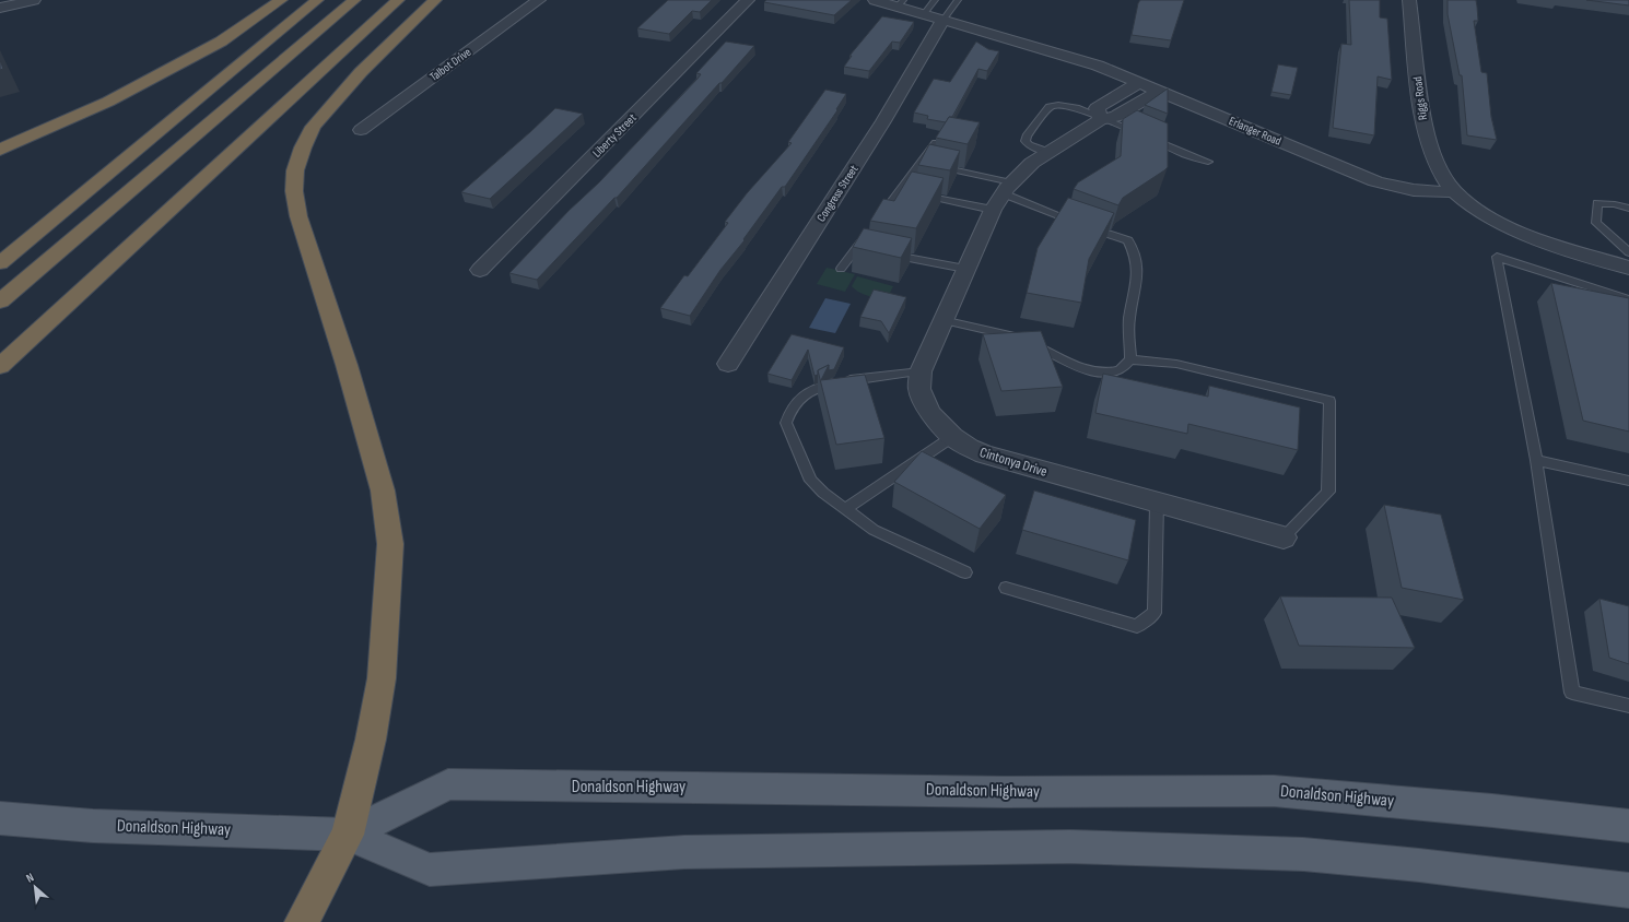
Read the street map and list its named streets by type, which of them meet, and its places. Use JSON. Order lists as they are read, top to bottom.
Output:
{
  "streets": {
    "main road": ["Donaldson Highway"],
    "street": [
      "Talbot Drive",
      "Riggs Road",
      "Erlanger Road",
      "Liberty Street",
      "Congress Street",
      "Cintonya Drive"
    ]
  },
  "crossings": [
    ["Riggs Road", "Erlanger Road"],
    ["Erlanger Road", "Congress Street"],
    ["Erlanger Road", "Cintonya Drive"]
  ],
  "north": "top left"
}
